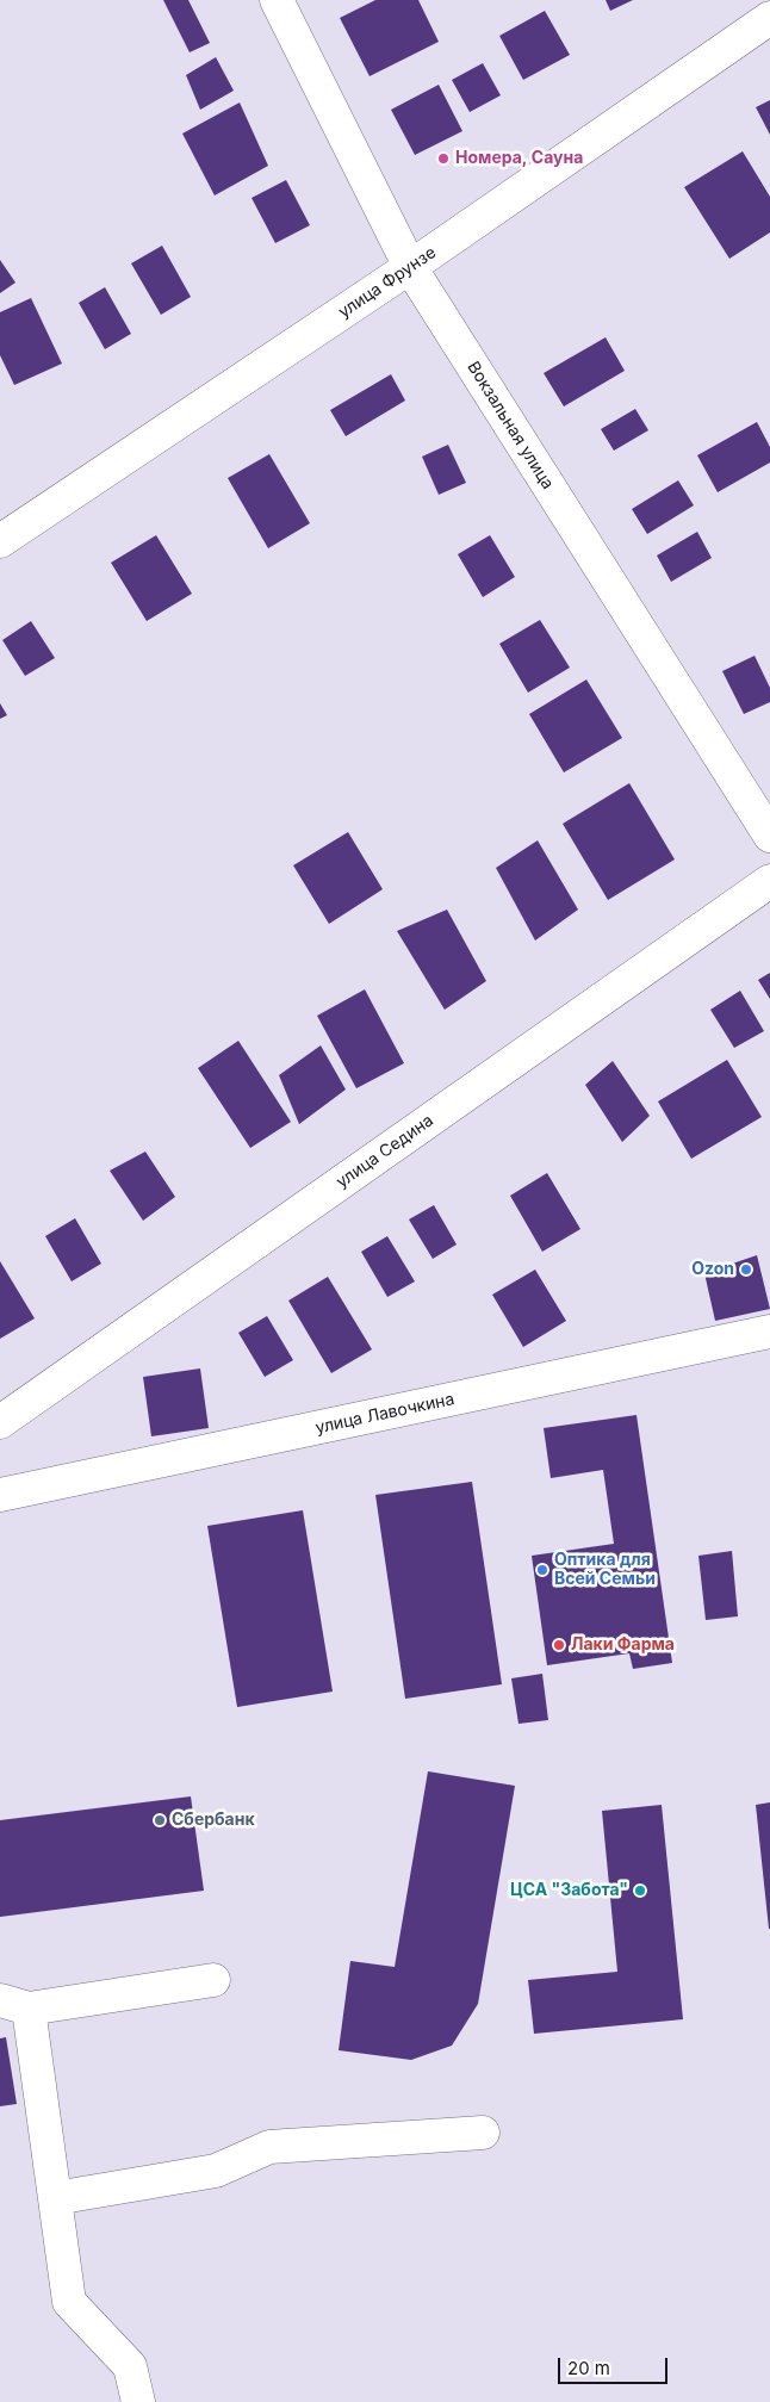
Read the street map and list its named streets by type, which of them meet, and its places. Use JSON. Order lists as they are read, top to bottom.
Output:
{
  "streets": {
    "street": [
      "улица Фрунзе",
      "Вокзальная улица",
      "улица Седина",
      "улица Лавочкина"
    ]
  },
  "crossings": [
    ["улица Фрунзе", "Вокзальная улица"]
  ],
  "places": [
    "Номера, Сауна",
    "Ozon",
    "Оптика для Всей Семьи",
    "Лаки Фарма",
    "Сбербанк",
    "ЦСА \"Забота\""
  ],
  "scale_bar": "20 m"
}
